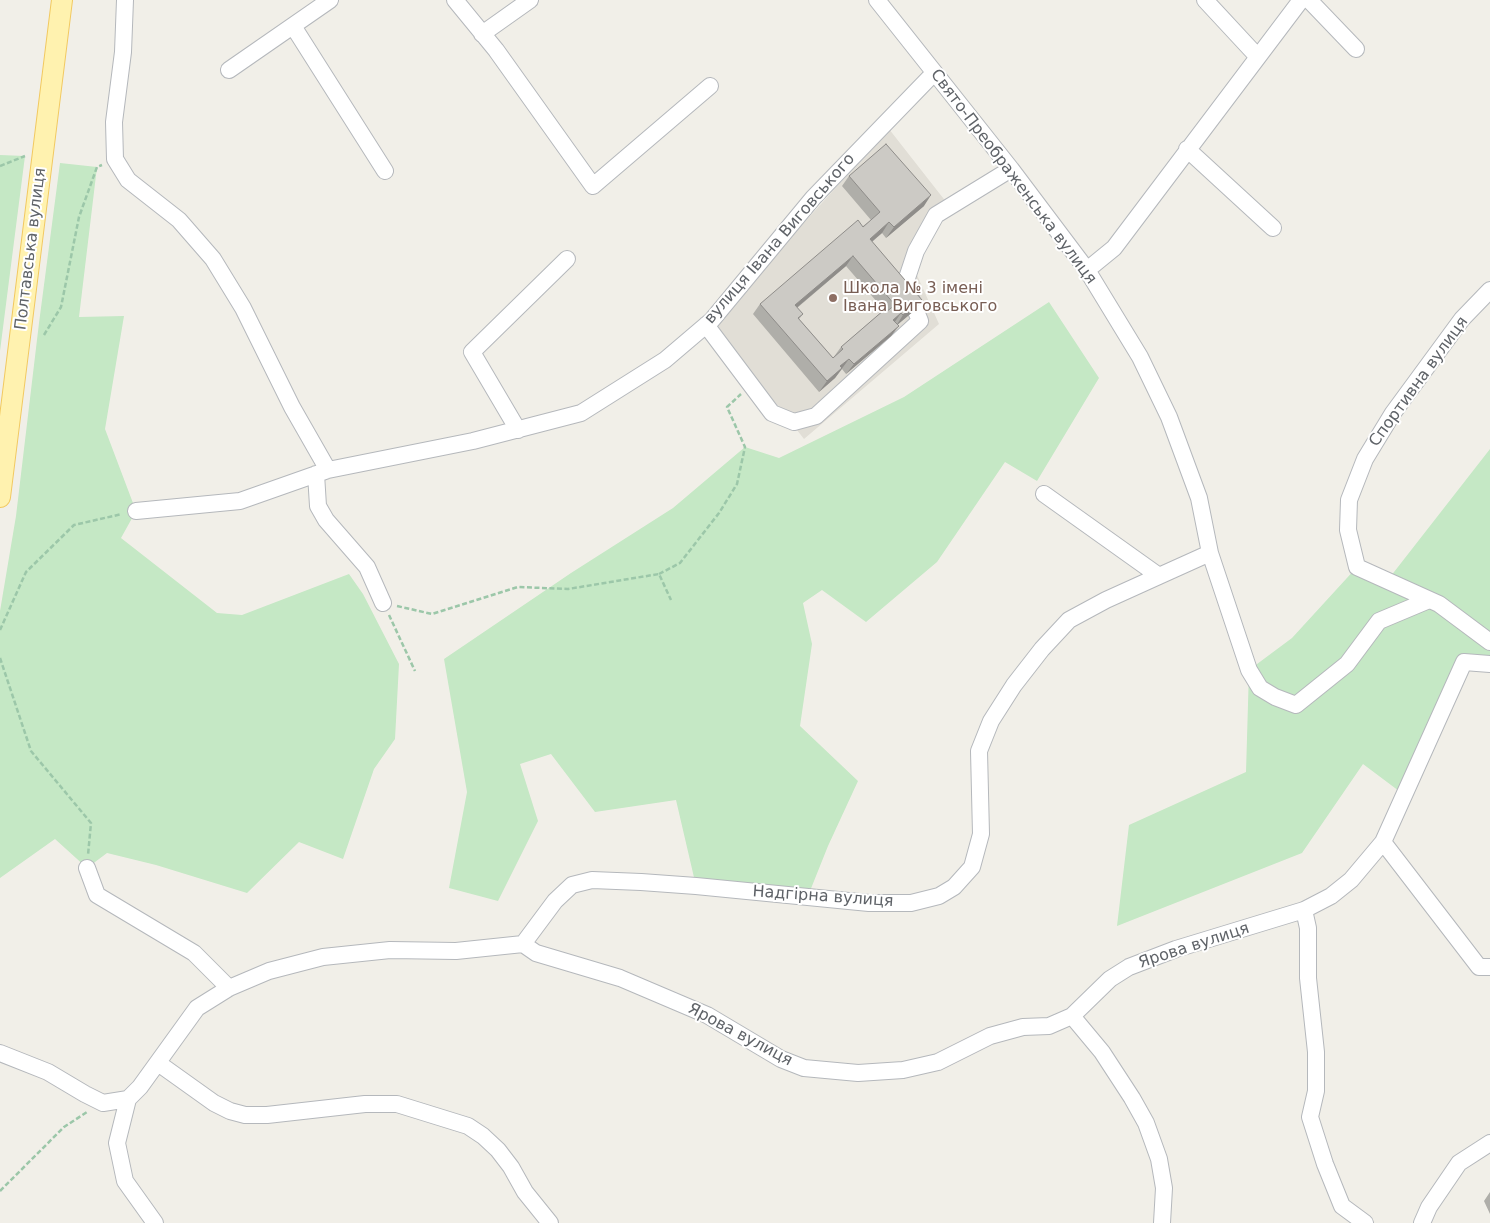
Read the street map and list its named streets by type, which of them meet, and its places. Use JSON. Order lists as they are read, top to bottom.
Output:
{
  "streets": {
    "main road": ["Полтавська вулиця"],
    "street": [
      "Свято-Преображенська вулиця",
      "вулиця Івана Виговського",
      "Спортивна вулиця",
      "Надгірна вулиця",
      "Ярова вулиця"
    ]
  },
  "crossings": [
    ["Свято-Преображенська вулиця", "вулиця Івана Виговського"],
    ["Свято-Преображенська вулиця", "Спортивна вулиця"],
    ["Свято-Преображенська вулиця", "Надгірна вулиця"],
    ["Надгірна вулиця", "Ярова вулиця"]
  ],
  "places": ["Школа № 3 імені Івана Виговського"]
}
